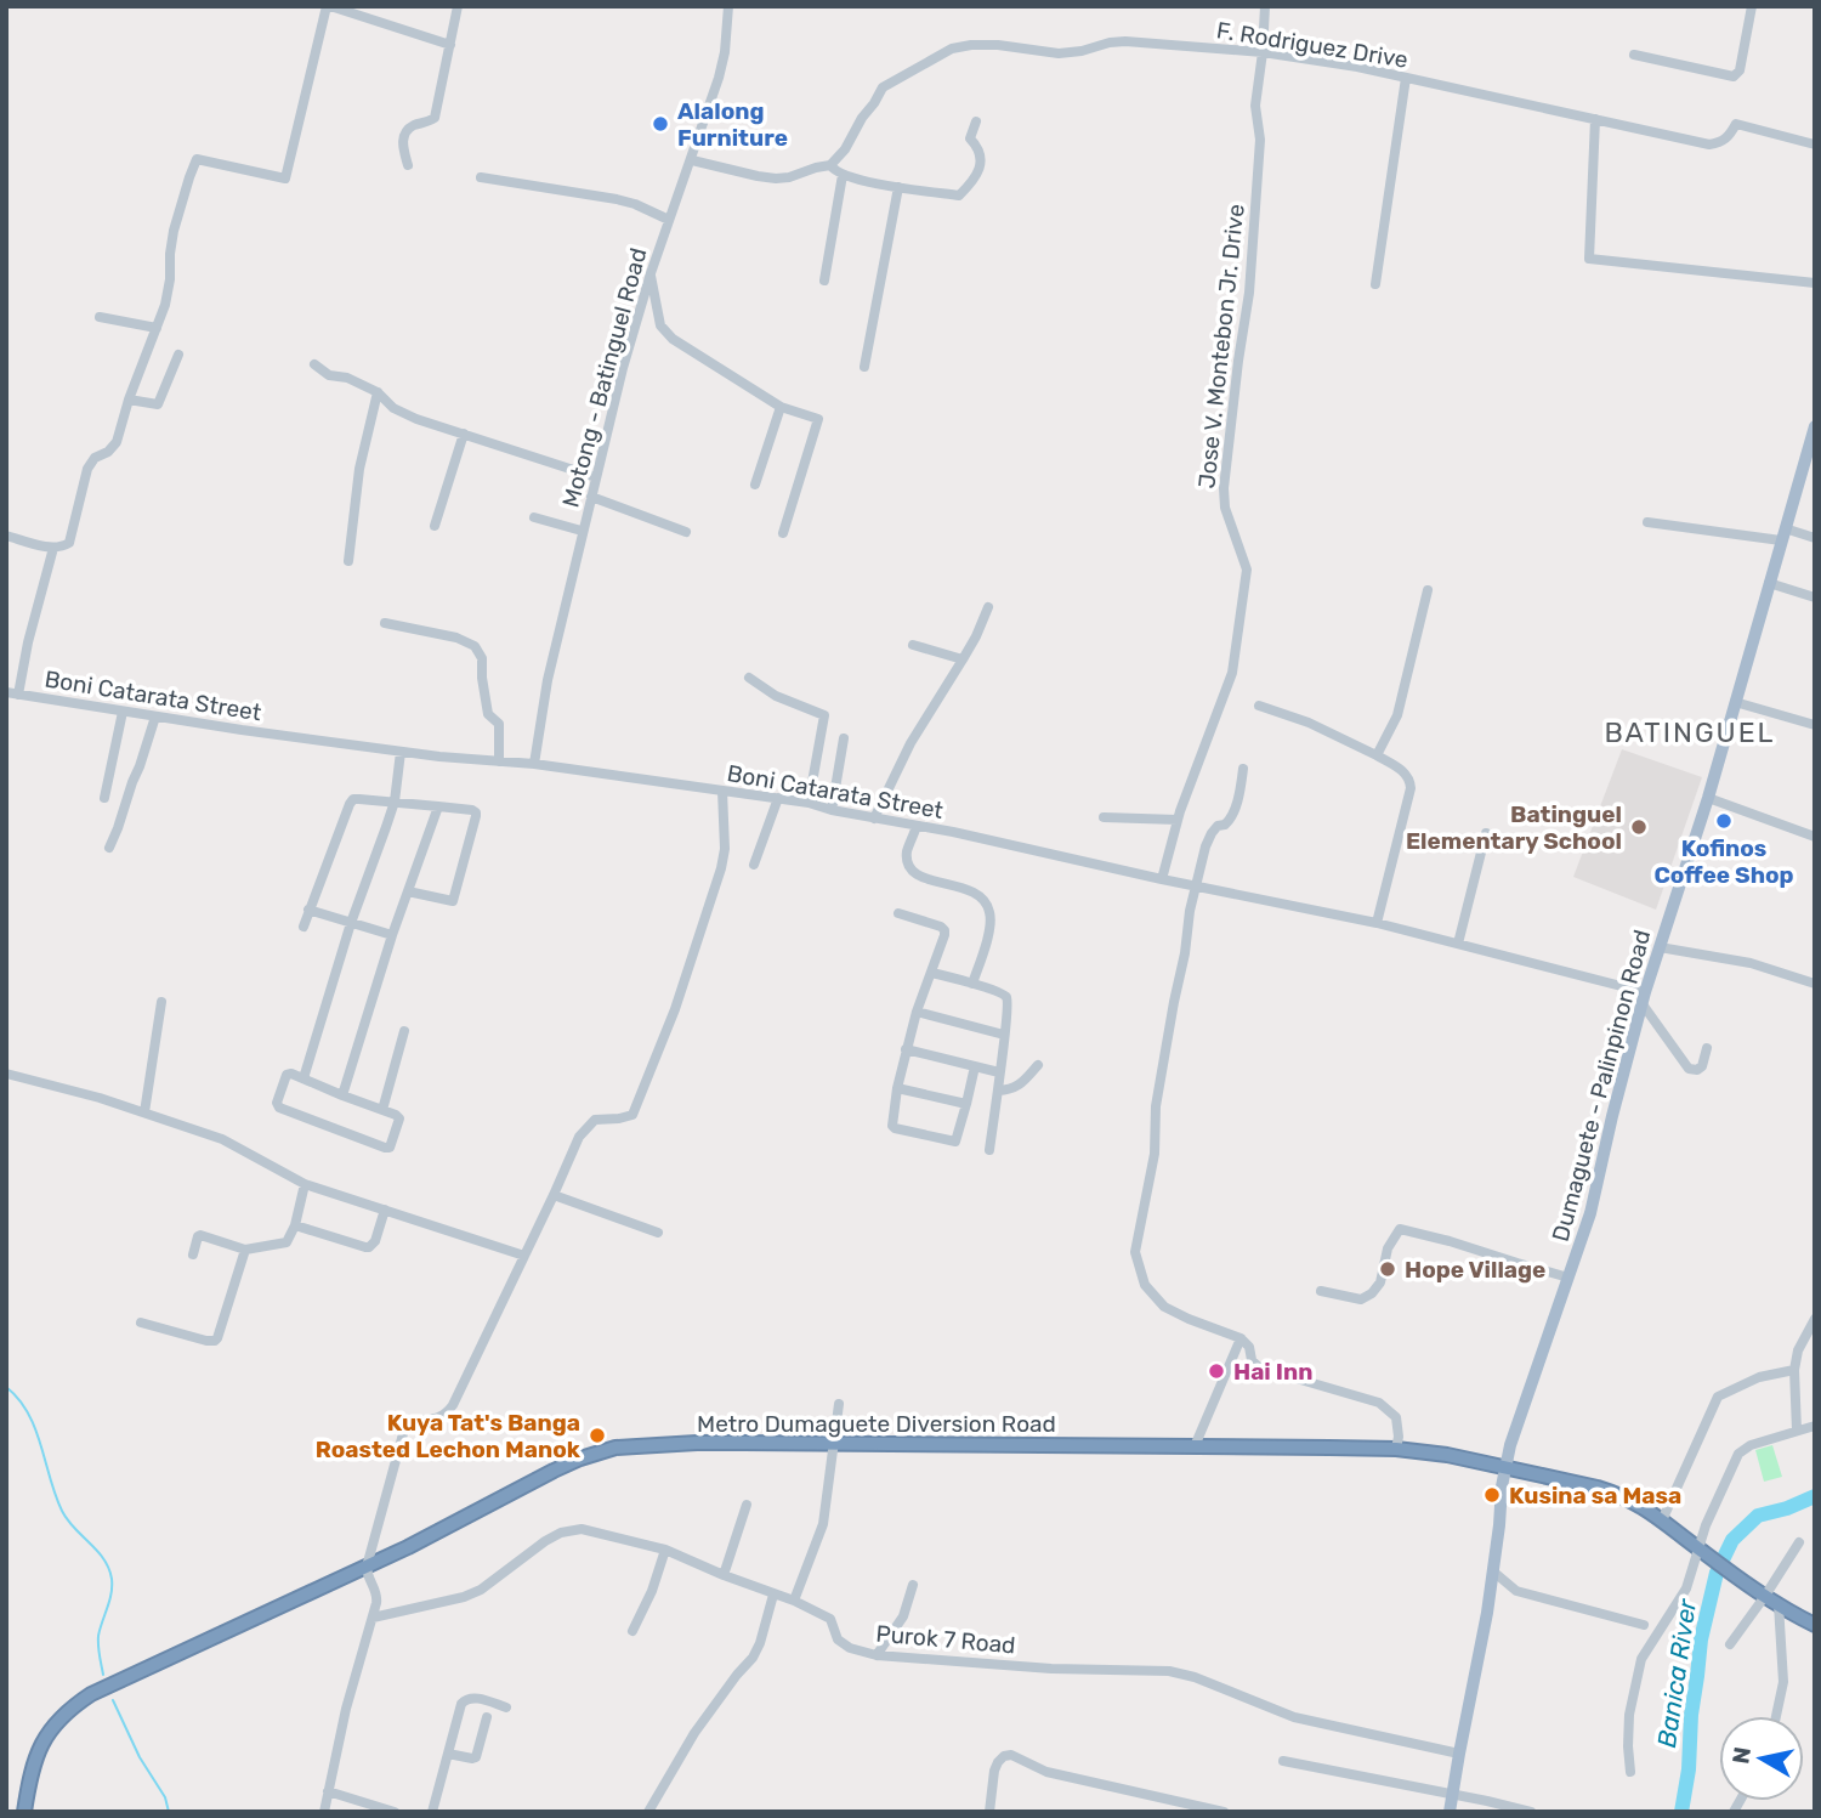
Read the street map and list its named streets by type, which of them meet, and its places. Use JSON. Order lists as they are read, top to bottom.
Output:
{
  "streets": {
    "highway": ["Metro Dumaguete Diversion Road"],
    "main road": ["Dumaguete - Palinpinon Road"],
    "street": [
      "F. Rodriguez Drive",
      "Jose V. Montebon Jr. Drive",
      "Motong - Batinguel Road",
      "Boni Catarata Street",
      "Purok 7 Road"
    ]
  },
  "crossings": [
    ["F. Rodriguez Drive", "Jose V. Montebon Jr. Drive"],
    ["Jose V. Montebon Jr. Drive", "Boni Catarata Street"],
    ["Motong - Batinguel Road", "Boni Catarata Street"],
    ["Boni Catarata Street", "Dumaguete - Palinpinon Road"],
    ["Dumaguete - Palinpinon Road", "Metro Dumaguete Diversion Road"],
    ["Dumaguete - Palinpinon Road", "Purok 7 Road"]
  ],
  "districts": ["BATINGUEL"],
  "water": ["Banica River"],
  "places": [
    "Alalong Furniture",
    "Kofinos Coffee Shop",
    "Batinguel Elementary School",
    "Hope Village",
    "Hai Inn",
    "Kuya Tat's Banga Roasted Lechon Manok",
    "Kusina sa Masa"
  ],
  "north": "left"
}
